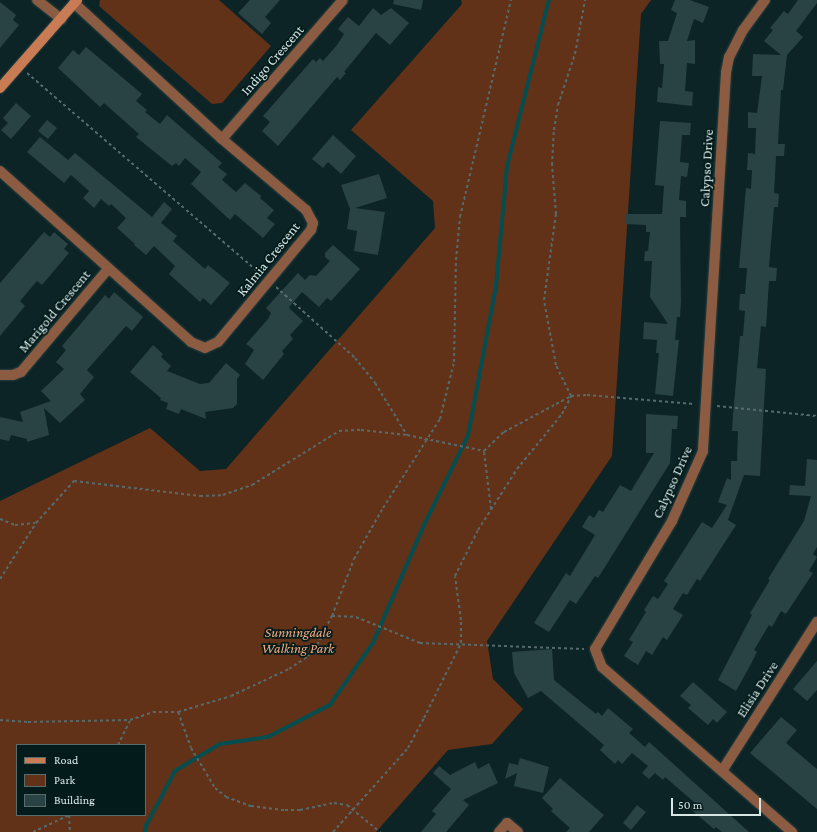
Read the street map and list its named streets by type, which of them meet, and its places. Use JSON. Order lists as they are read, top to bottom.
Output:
{
  "streets": {
    "street": [
      "Indigo Crescent",
      "Calypso Drive",
      "Kalmia Crescent",
      "Marigold Crescent",
      "Elisia Drive"
    ]
  },
  "crossings": [
    ["Indigo Crescent", "Kalmia Crescent"],
    ["Kalmia Crescent", "Marigold Crescent"]
  ],
  "parks": ["Sunningdale Walking Park"],
  "legend": ["Road", "Park", "Building"],
  "scale_bar": "50 m"
}
